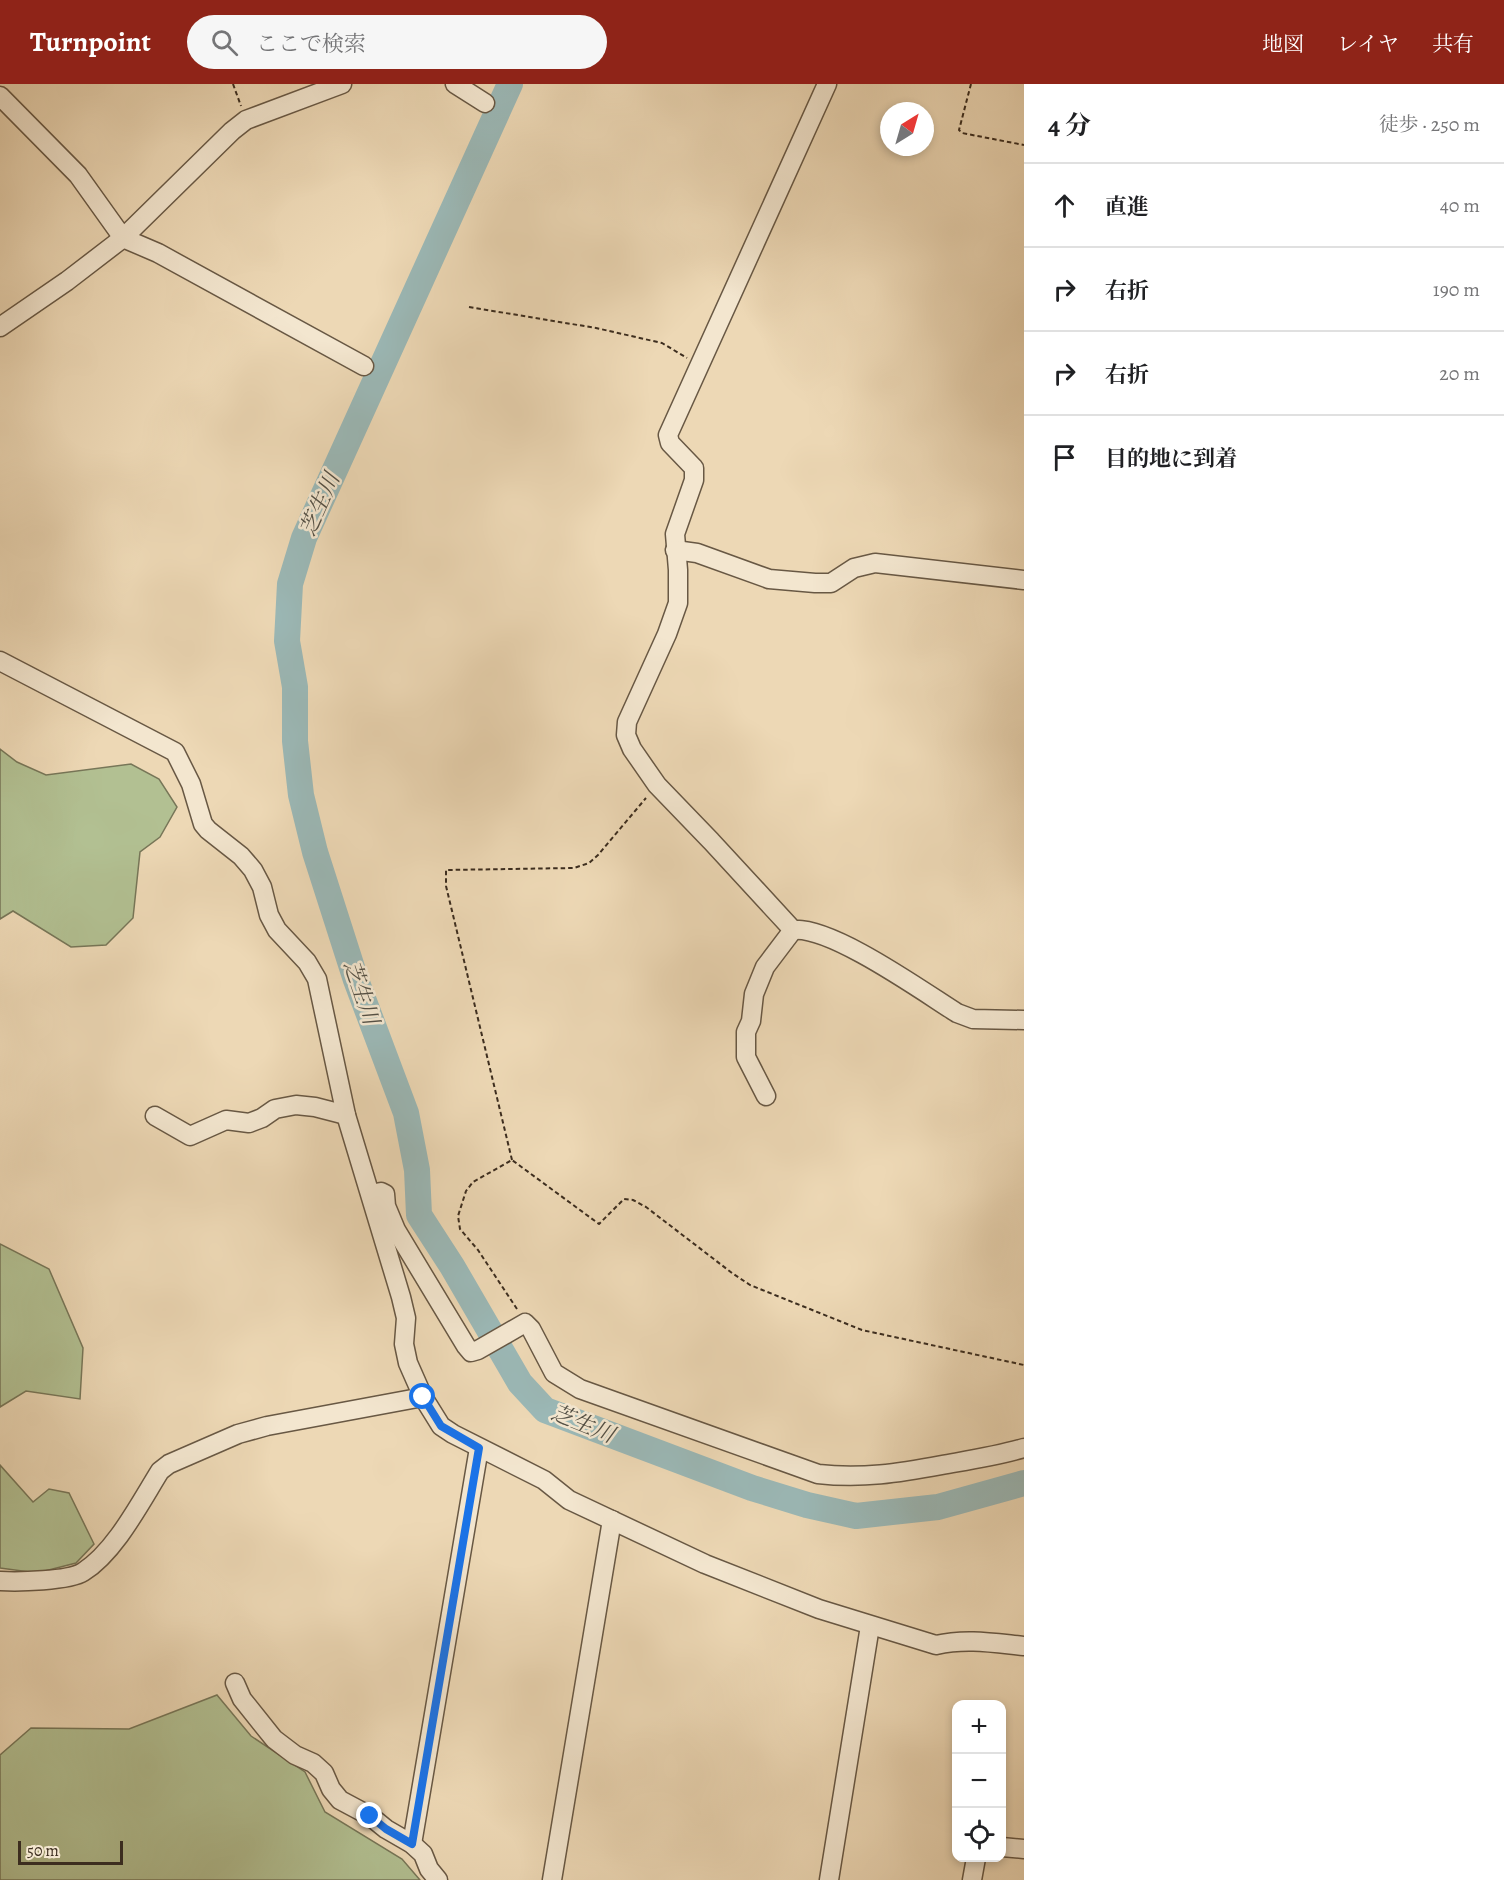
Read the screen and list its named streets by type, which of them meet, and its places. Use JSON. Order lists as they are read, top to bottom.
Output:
{
  "water": ["芝生川"],
  "scale_bar": "50 m",
  "north": "top right",
  "page": {
    "header": "Turnpoint",
    "search": "ここで検索",
    "nav": ["地図", "レイヤ", "共有"],
    "heading": ["4 分", "徒歩 · 250 m"],
    "list": [
      ["直進", "40 m"],
      ["右折", "190 m"],
      ["右折", "20 m"],
      "目的地に到着"
    ],
    "map_buttons": ["+", "−"],
    "scale": "50 m"
  }
}
